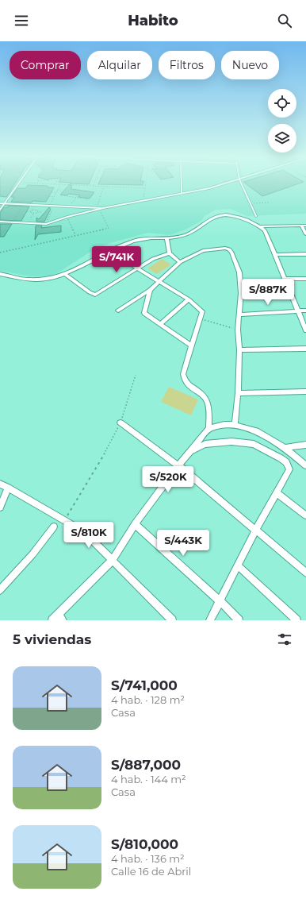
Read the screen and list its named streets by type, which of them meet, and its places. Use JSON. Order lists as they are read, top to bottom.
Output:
{
  "page": {
    "header": "Habito",
    "chip": [
      "Comprar",
      "Alquilar",
      "Filtros",
      "Nuevo"
    ],
    "price": [
      "S/741K",
      "S/887K",
      "S/520K",
      "S/810K",
      "S/443K"
    ],
    "heading": "5 viviendas",
    "list": [
      {
        "name": "S/741,000",
        "note": "4 hab. · 128 m² · Casa"
      },
      {
        "name": "S/887,000",
        "note": "4 hab. · 144 m² · Casa"
      },
      {
        "name": "S/810,000",
        "note": "4 hab. · 136 m² · Calle 16 de Abril"
      }
    ]
  }
}
